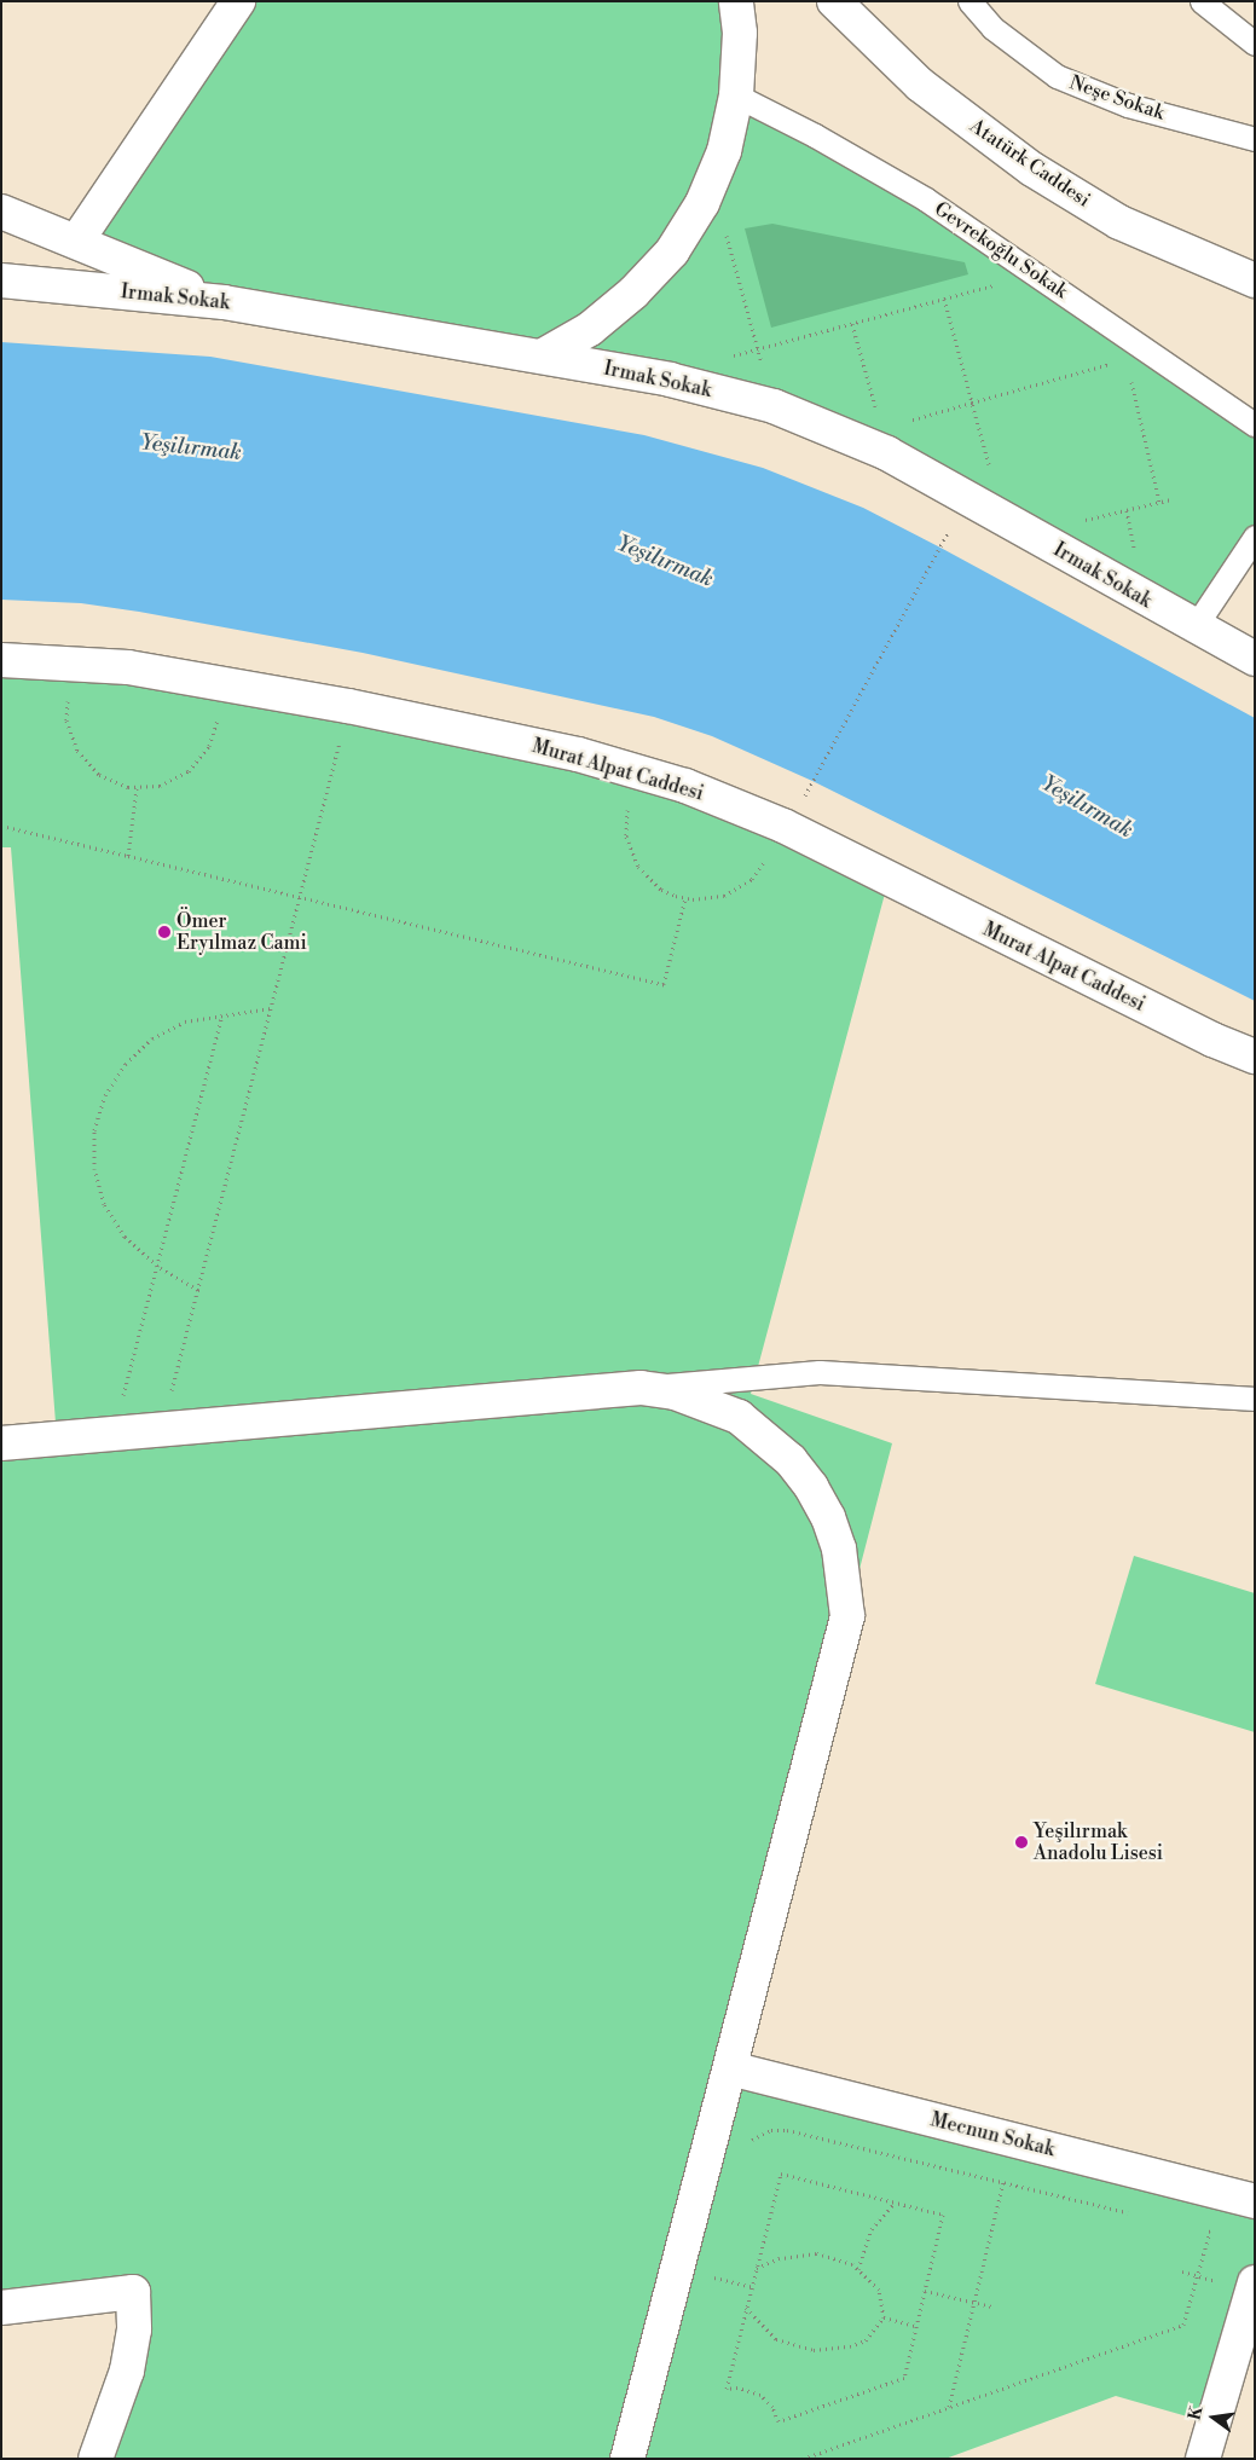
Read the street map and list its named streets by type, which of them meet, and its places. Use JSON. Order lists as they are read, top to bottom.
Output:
{
  "streets": {
    "street": [
      "Atatürk Caddesi",
      "Irmak Sokak",
      "Murat Alpat Caddesi",
      "Mecnun Sokak"
    ],
    "lane": ["Neşe Sokak", "Gevrekoğlu Sokak"]
  },
  "water": ["Yeşilırmak"],
  "places": ["Ömer Eryılmaz Cami", "Yeşilırmak Anadolu Lisesi"],
  "north": "left"
}
